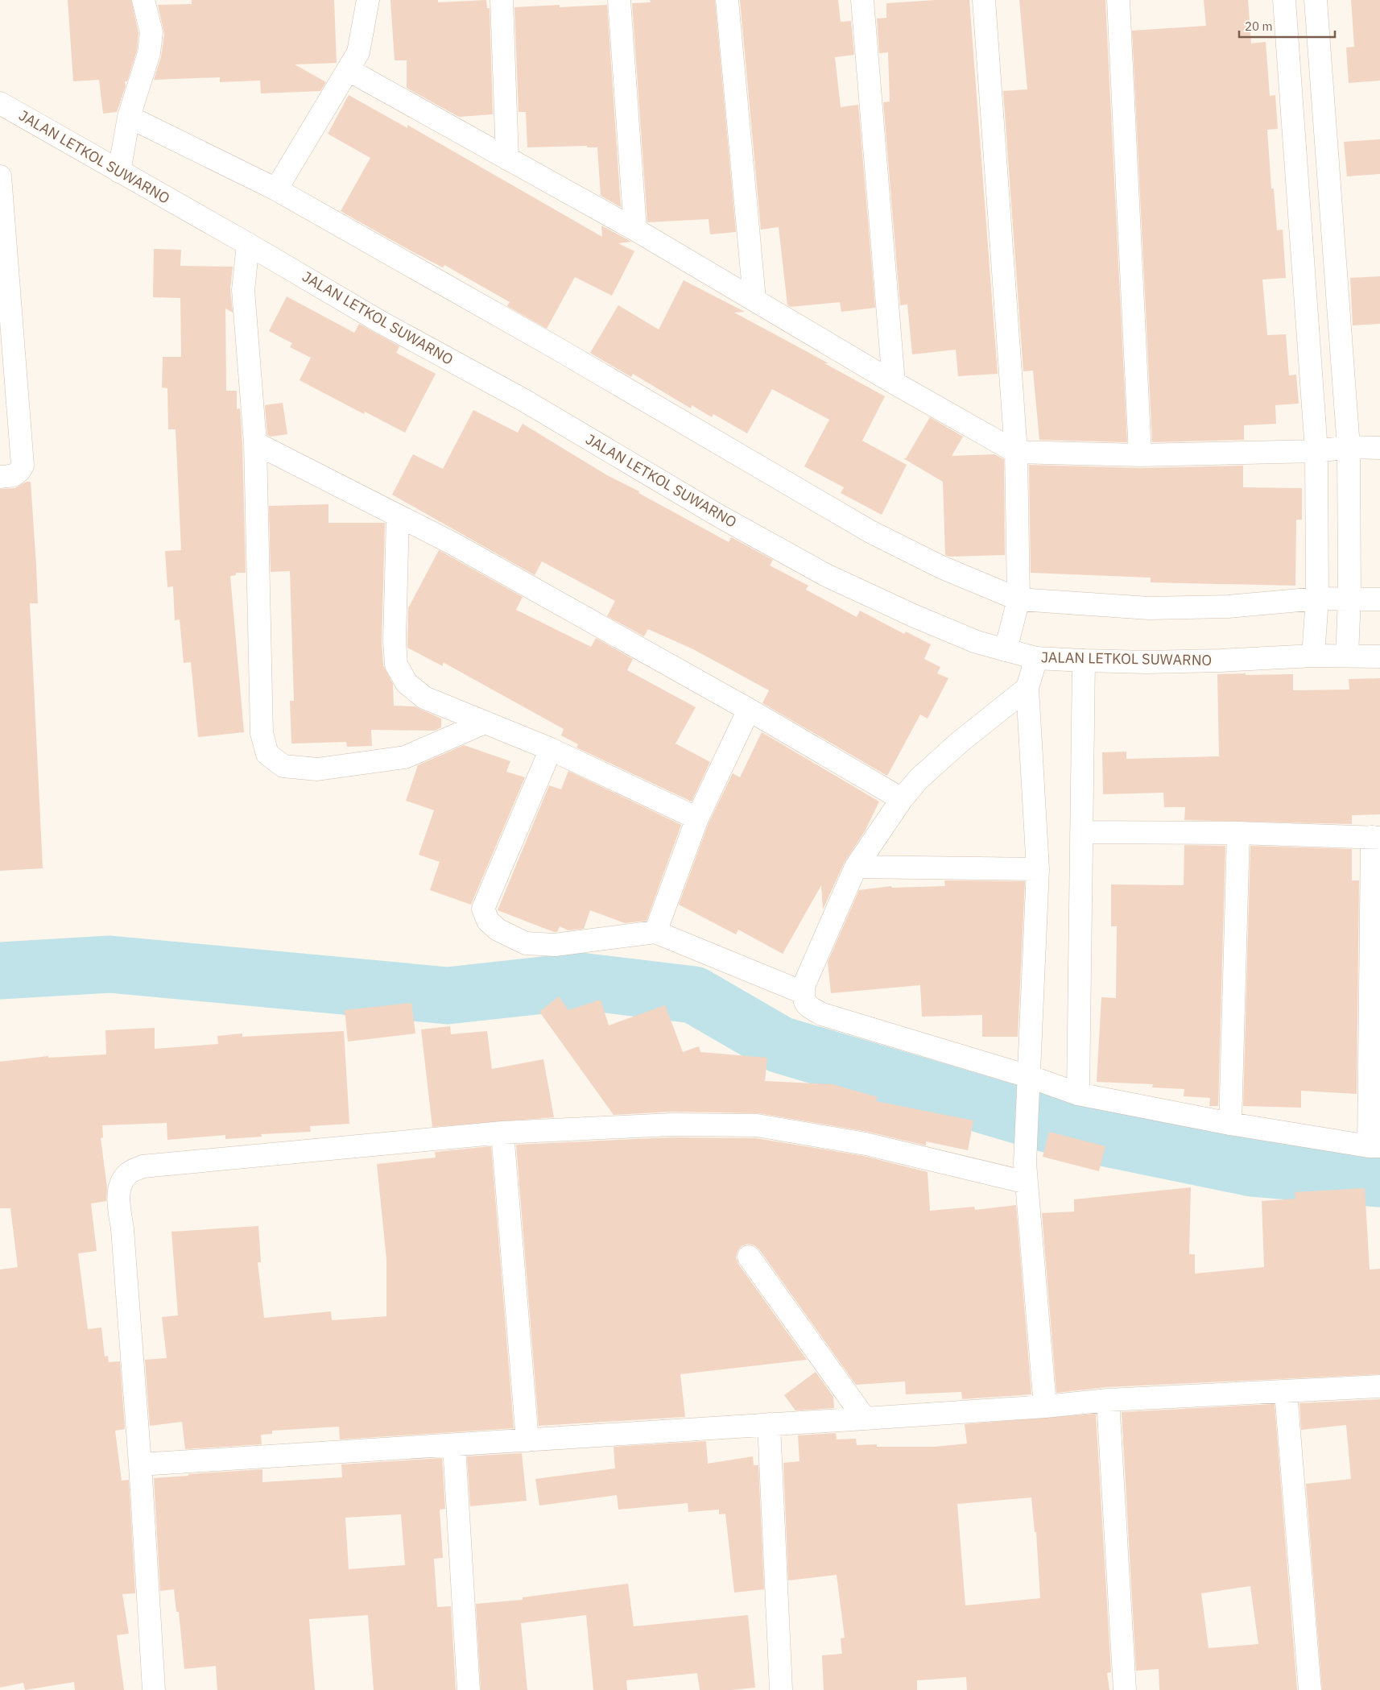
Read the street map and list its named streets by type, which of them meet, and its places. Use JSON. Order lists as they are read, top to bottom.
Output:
{
  "streets": {
    "street": ["JALAN LETKOL SUWARNO"]
  },
  "scale_bar": "20 m"
}
